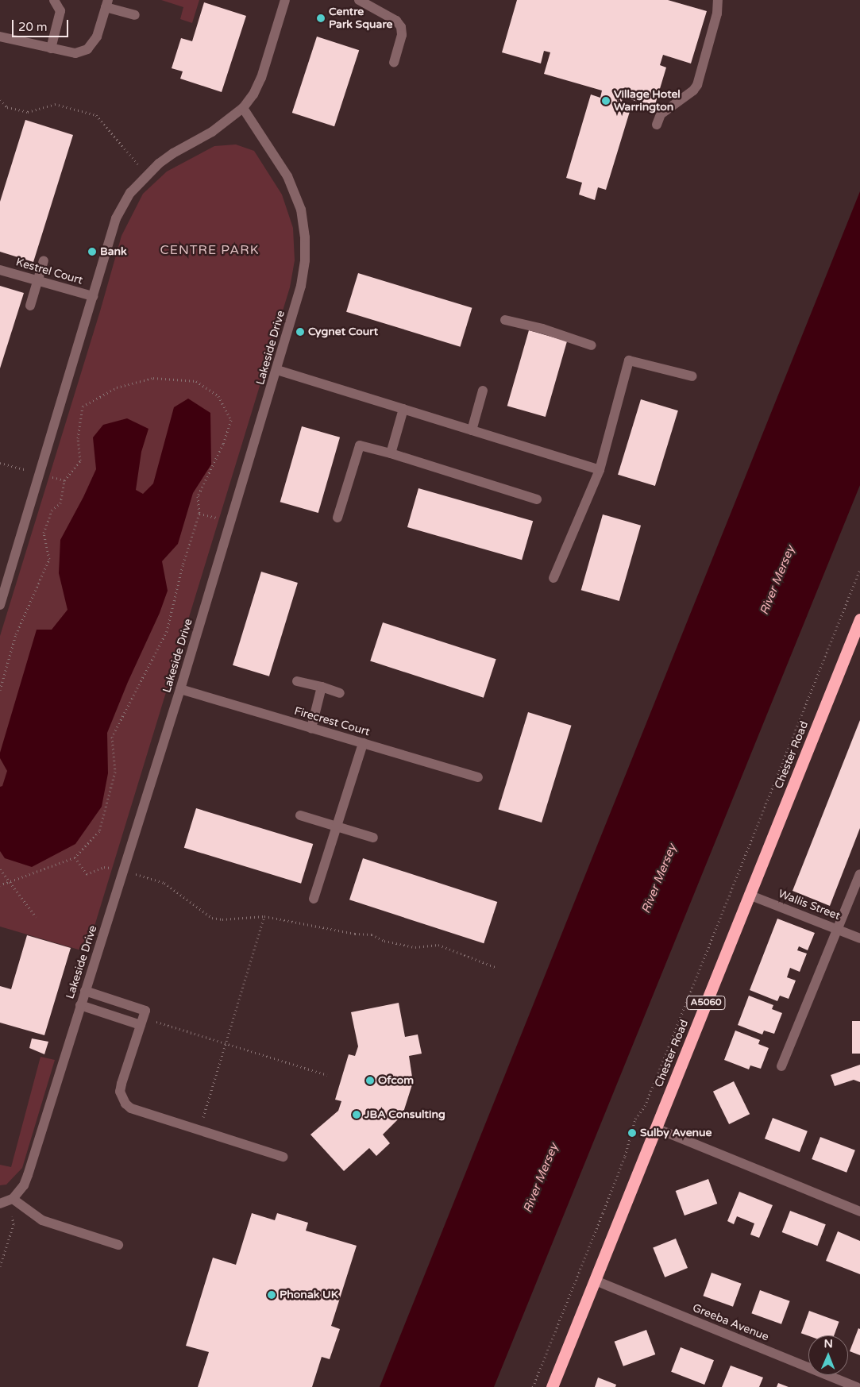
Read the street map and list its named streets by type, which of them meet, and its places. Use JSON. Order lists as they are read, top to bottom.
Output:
{
  "streets": {
    "highway": ["Chester Road", "A5060"],
    "street": [
      "Kestrel Court",
      "Lakeside Drive",
      "Firecrest Court",
      "Wallis Street",
      "Greeba Avenue"
    ]
  },
  "crossings": [
    ["Lakeside Drive", "Firecrest Court"],
    ["Chester Road", "Wallis Street"],
    ["Chester Road", "Greeba Avenue"]
  ],
  "districts": ["CENTRE PARK"],
  "water": ["River Mersey"],
  "places": [
    "Centre Park Square",
    "Village Hotel Warrington",
    "Bank",
    "Cygnet Court",
    "Ofcom",
    "JBA Consulting",
    "Sulby Avenue",
    "Phonak UK"
  ],
  "scale_bar": "20 m",
  "north": "top"
}
